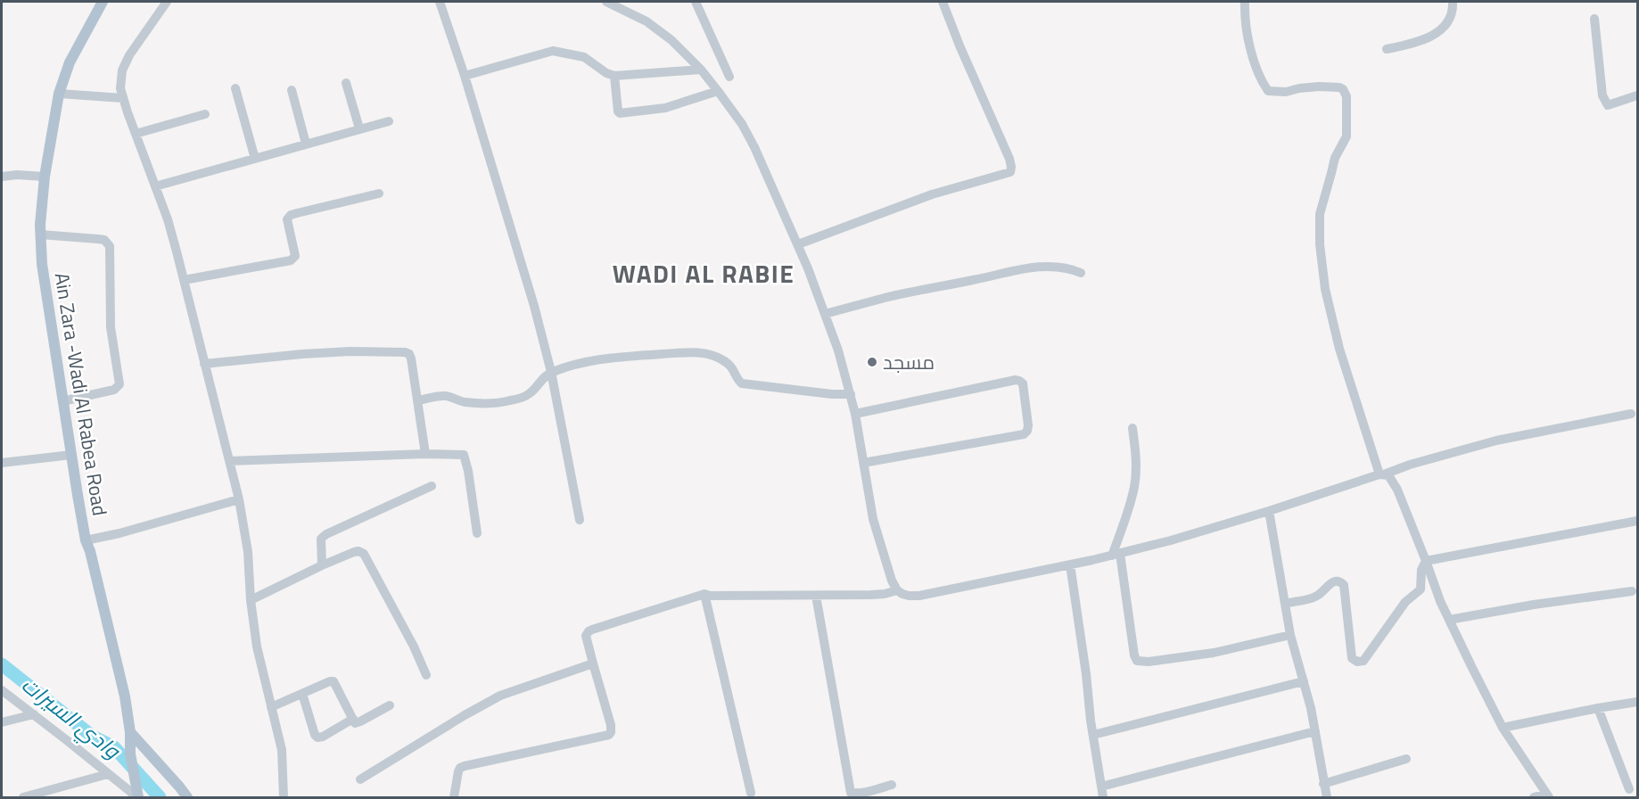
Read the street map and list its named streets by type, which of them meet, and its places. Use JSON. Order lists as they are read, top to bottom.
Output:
{
  "streets": {
    "main road": ["Ain Zara -Wadi Al Rabea Road"]
  },
  "districts": ["WADI AL RABIE"],
  "water": ["وادي السيرات"],
  "places": ["مسجد"]
}
